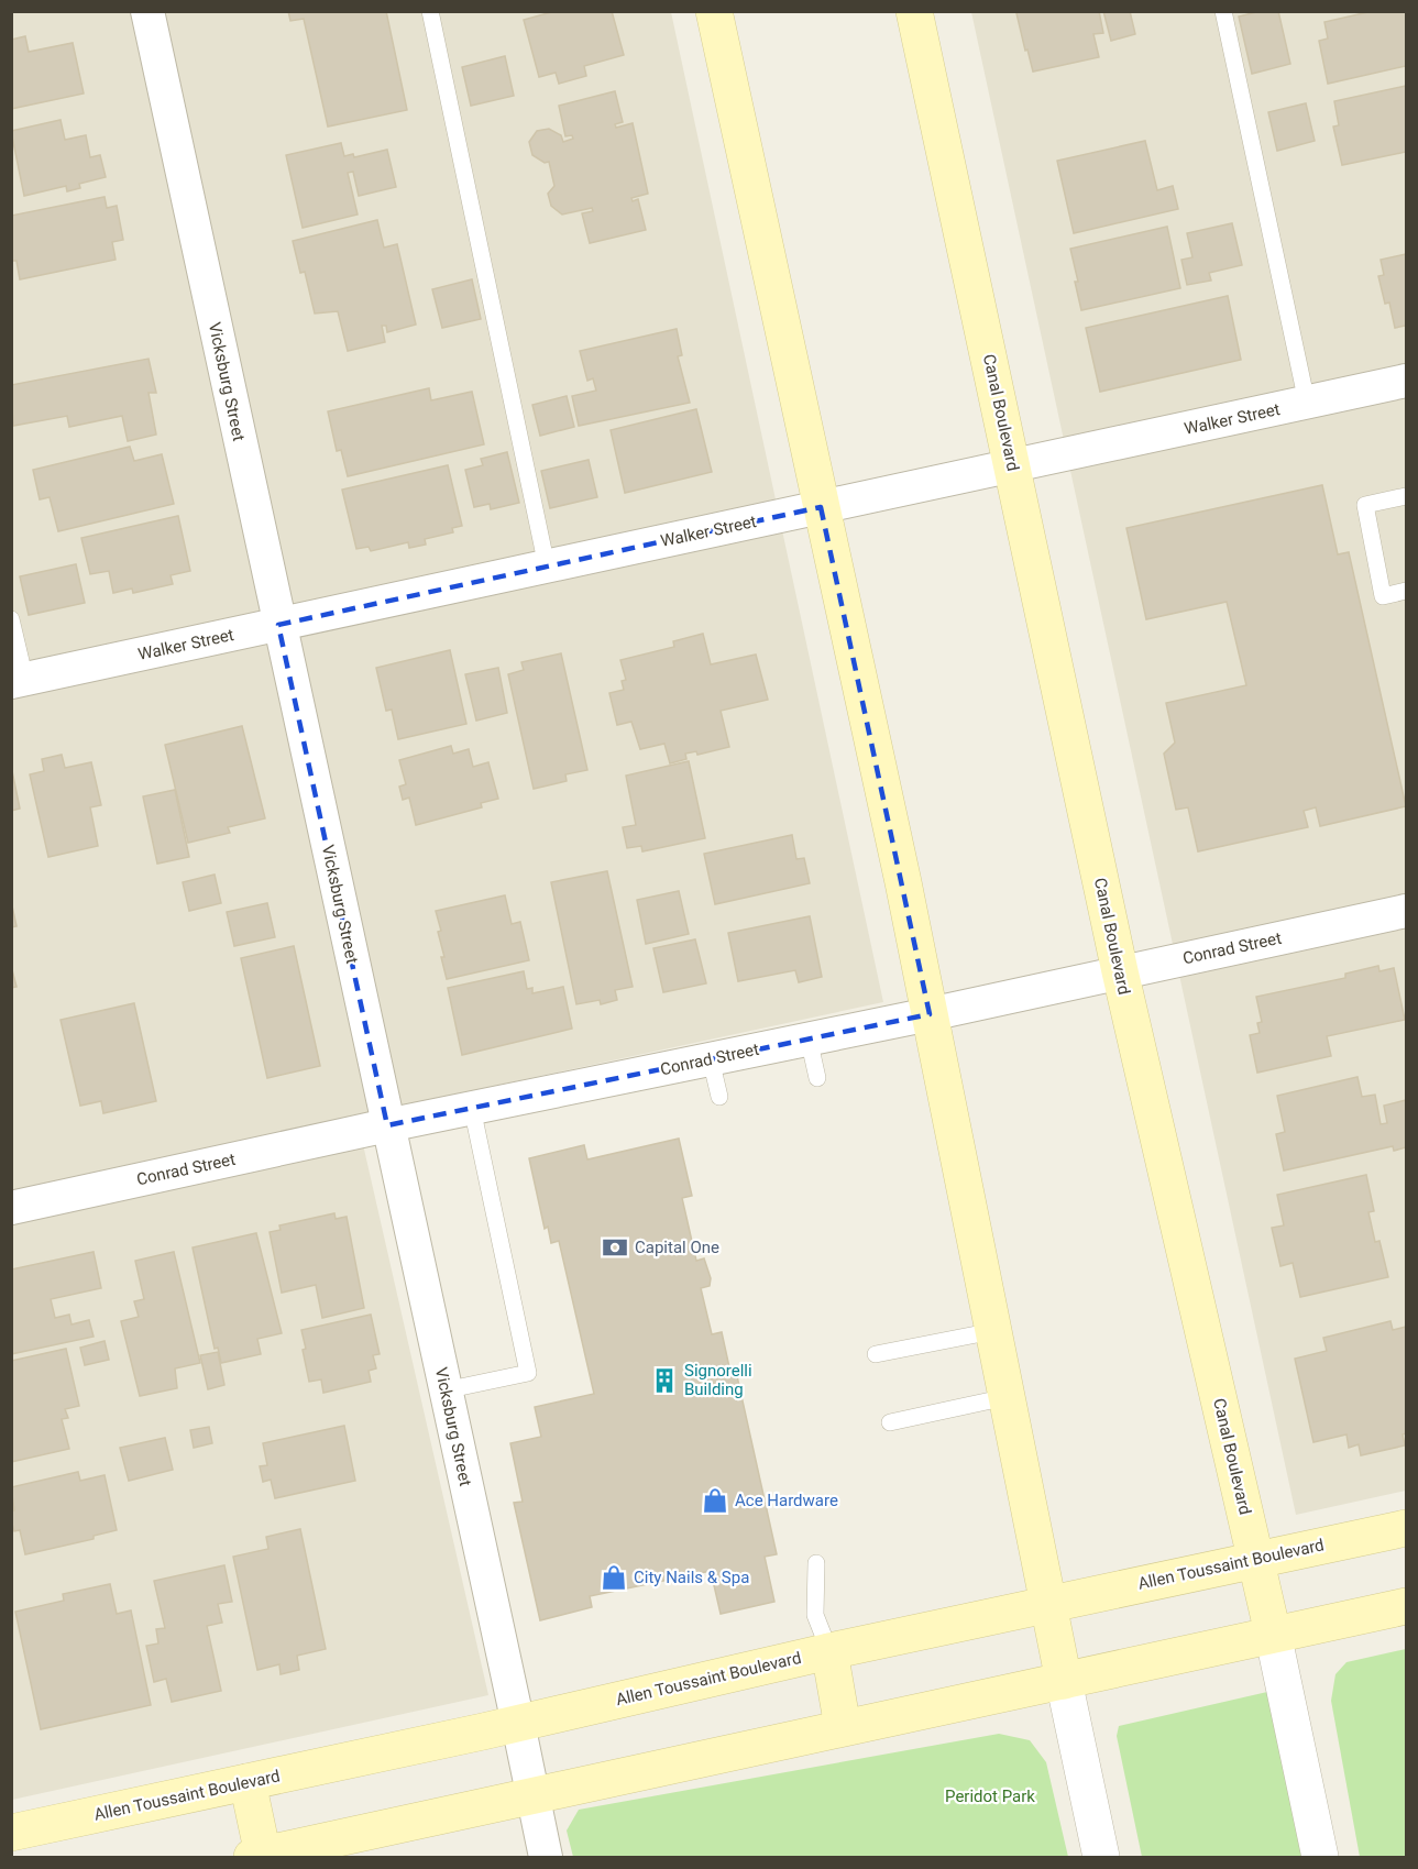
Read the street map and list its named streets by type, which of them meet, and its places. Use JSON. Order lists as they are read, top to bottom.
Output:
{
  "streets": {
    "main road": ["Canal Boulevard", "Allen Toussaint Boulevard"],
    "street": ["Vicksburg Street", "Walker Street", "Conrad Street"]
  },
  "crossings": [
    ["Vicksburg Street", "Walker Street"],
    ["Vicksburg Street", "Conrad Street"],
    ["Vicksburg Street", "Allen Toussaint Boulevard"],
    ["Canal Boulevard", "Walker Street"],
    ["Canal Boulevard", "Conrad Street"],
    ["Canal Boulevard", "Allen Toussaint Boulevard"]
  ],
  "parks": ["Peridot Park"],
  "places": {
    "bank": ["Capital One"],
    "building": ["Signorelli Building"],
    "shop": ["Ace Hardware", "City Nails & Spa"]
  }
}
